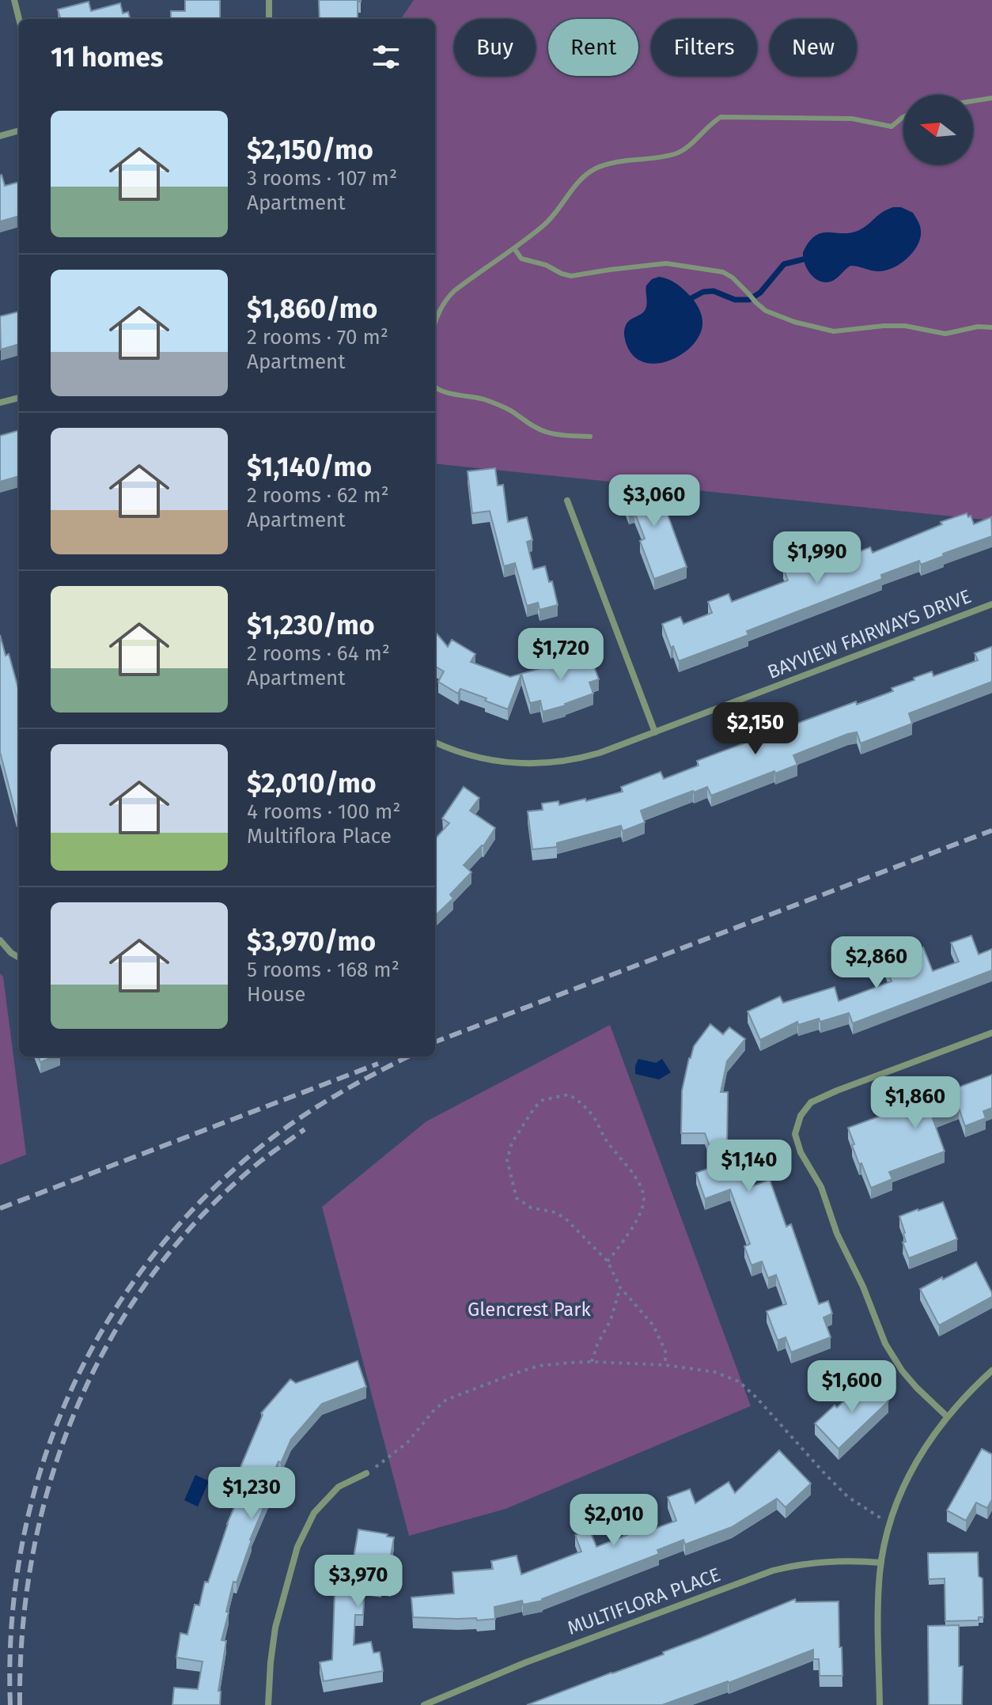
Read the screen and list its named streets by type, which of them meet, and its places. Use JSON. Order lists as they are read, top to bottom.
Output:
{
  "streets": {
    "street": ["BAYVIEW FAIRWAYS DRIVE", "MULTIFLORA PLACE"]
  },
  "parks": ["Glencrest Park"],
  "north": "left",
  "page": {
    "chip": [
      "Buy",
      "Rent",
      "Filters",
      "New"
    ],
    "heading": "11 homes",
    "list": [
      {
        "name": "$2,150/mo",
        "note": "3 rooms · 107 m² · Apartment"
      },
      {
        "name": "$1,860/mo",
        "note": "2 rooms · 70 m² · Apartment"
      },
      {
        "name": "$1,140/mo",
        "note": "2 rooms · 62 m² · Apartment"
      },
      {
        "name": "$1,230/mo",
        "note": "2 rooms · 64 m² · Apartment"
      },
      {
        "name": "$2,010/mo",
        "note": "4 rooms · 100 m² · Multiflora Place"
      },
      {
        "name": "$3,970/mo",
        "note": "5 rooms · 168 m² · House"
      }
    ],
    "price": [
      "$3,060",
      "$1,990",
      "$1,720",
      "$2,150",
      "$2,860",
      "$1,860",
      "$1,140",
      "$1,600",
      "$1,230",
      "$2,010",
      "$3,970"
    ]
  }
}
